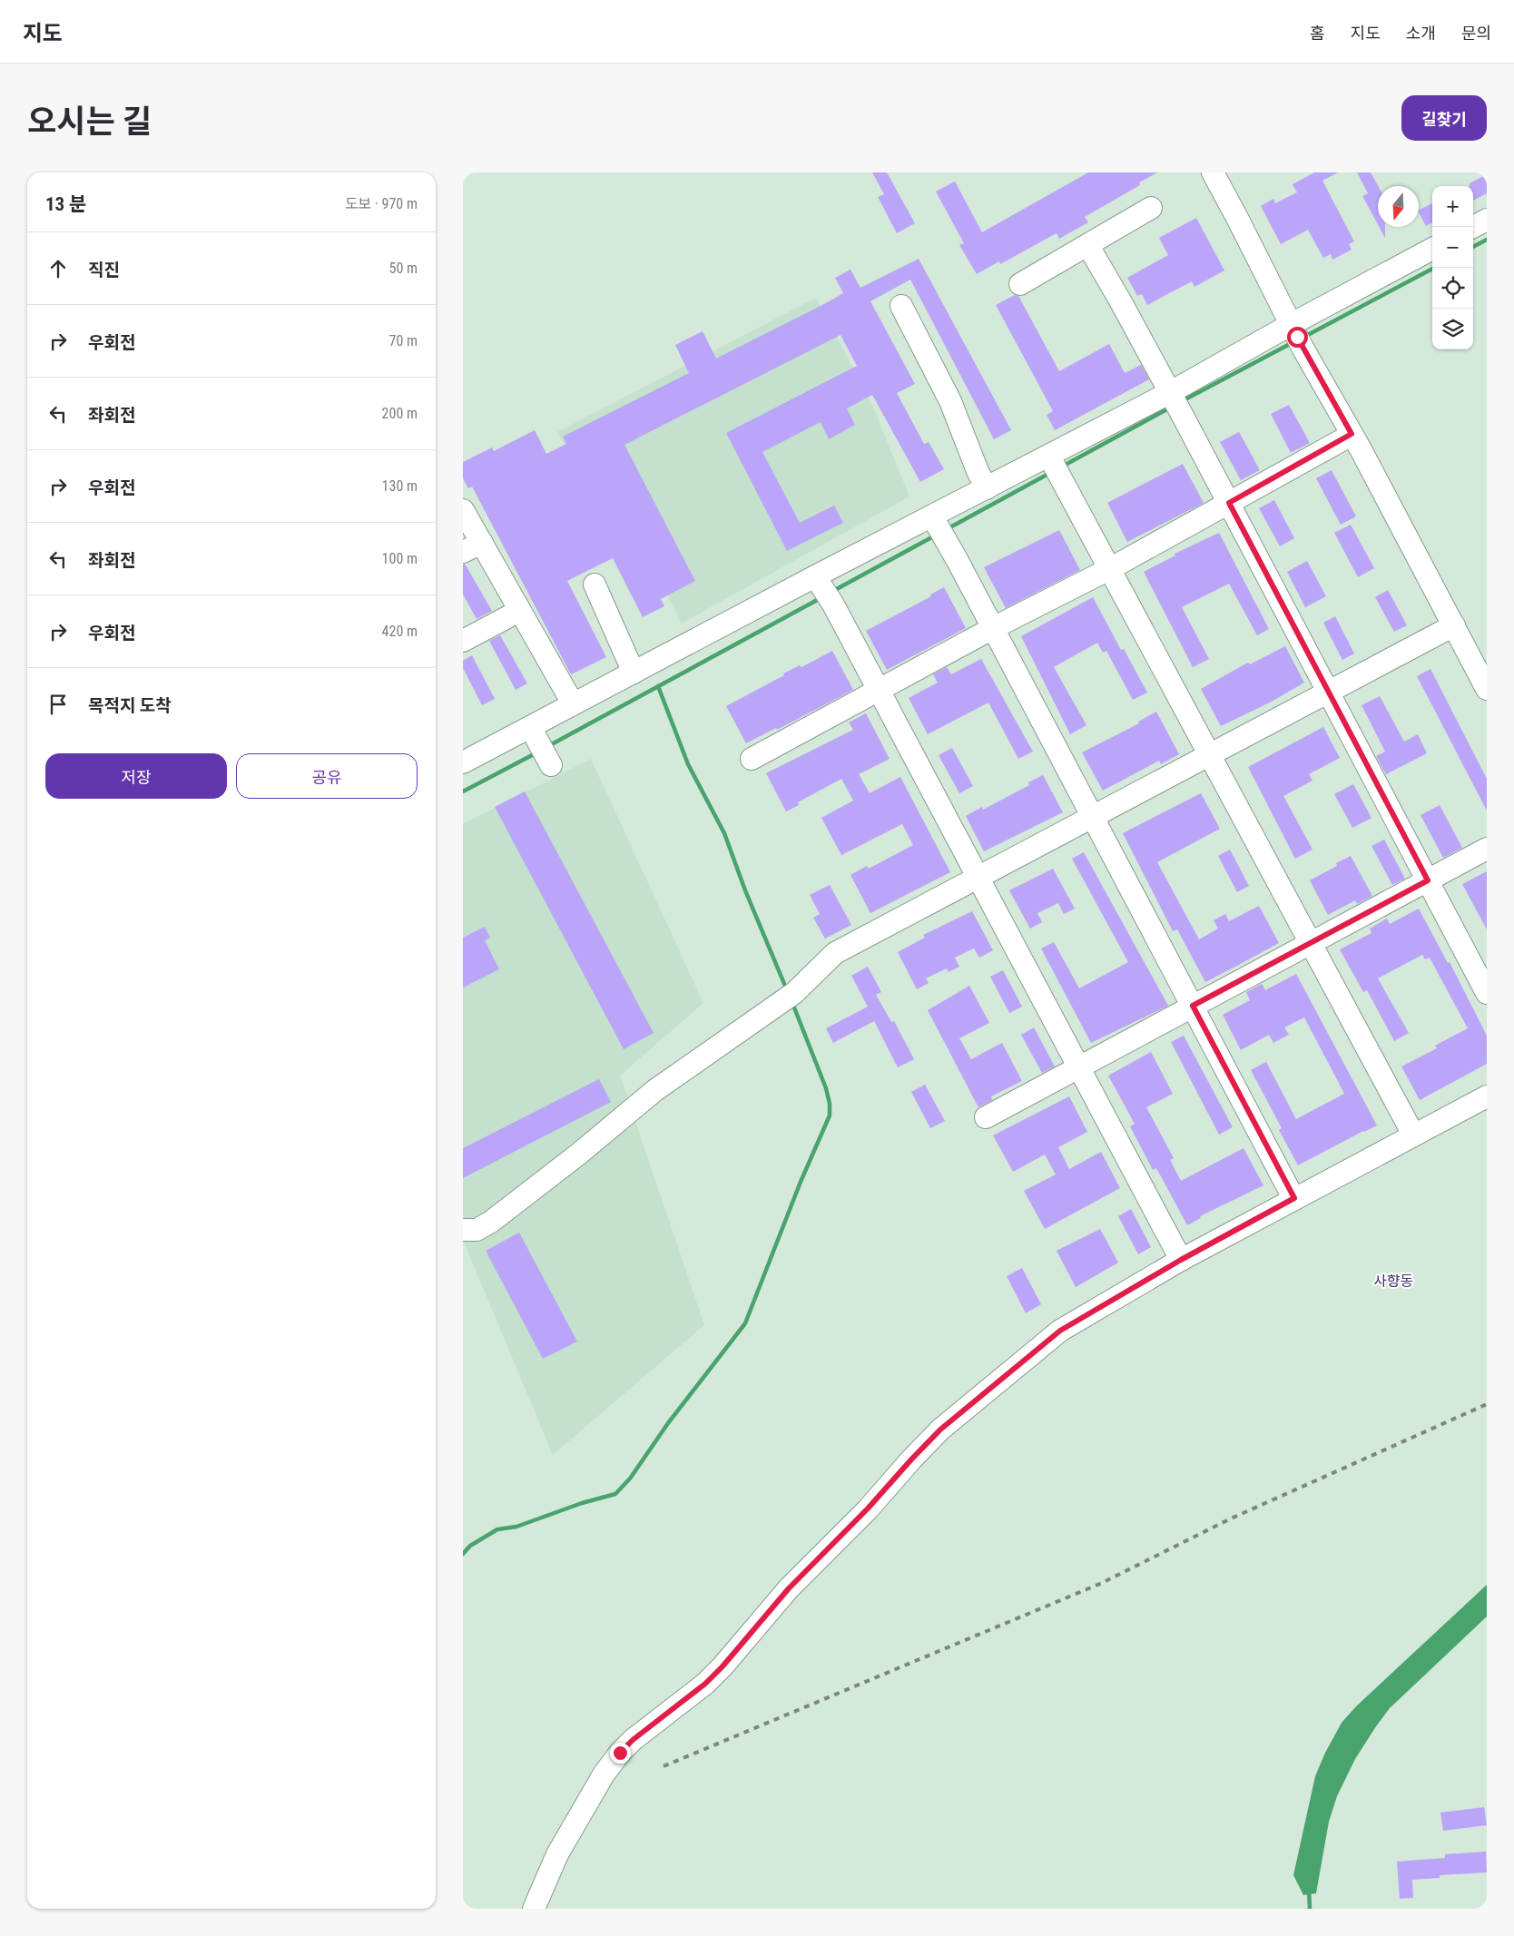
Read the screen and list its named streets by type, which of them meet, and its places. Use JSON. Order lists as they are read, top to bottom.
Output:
{
  "districts": ["사향동"],
  "north": "bottom",
  "page": {
    "header": "지도",
    "nav": [
      "홈",
      "지도",
      "소개",
      "문의"
    ],
    "title": "오시는 길",
    "buttons": [
      "길찾기",
      ["저장", "공유"]
    ],
    "heading": ["13 분", "도보 · 970 m"],
    "map_buttons": ["+", "−"],
    "list": [
      ["직진", "50 m"],
      ["우회전", "70 m"],
      ["좌회전", "200 m"],
      ["우회전", "130 m"],
      ["좌회전", "100 m"],
      ["우회전", "420 m"],
      "목적지 도착"
    ]
  }
}
